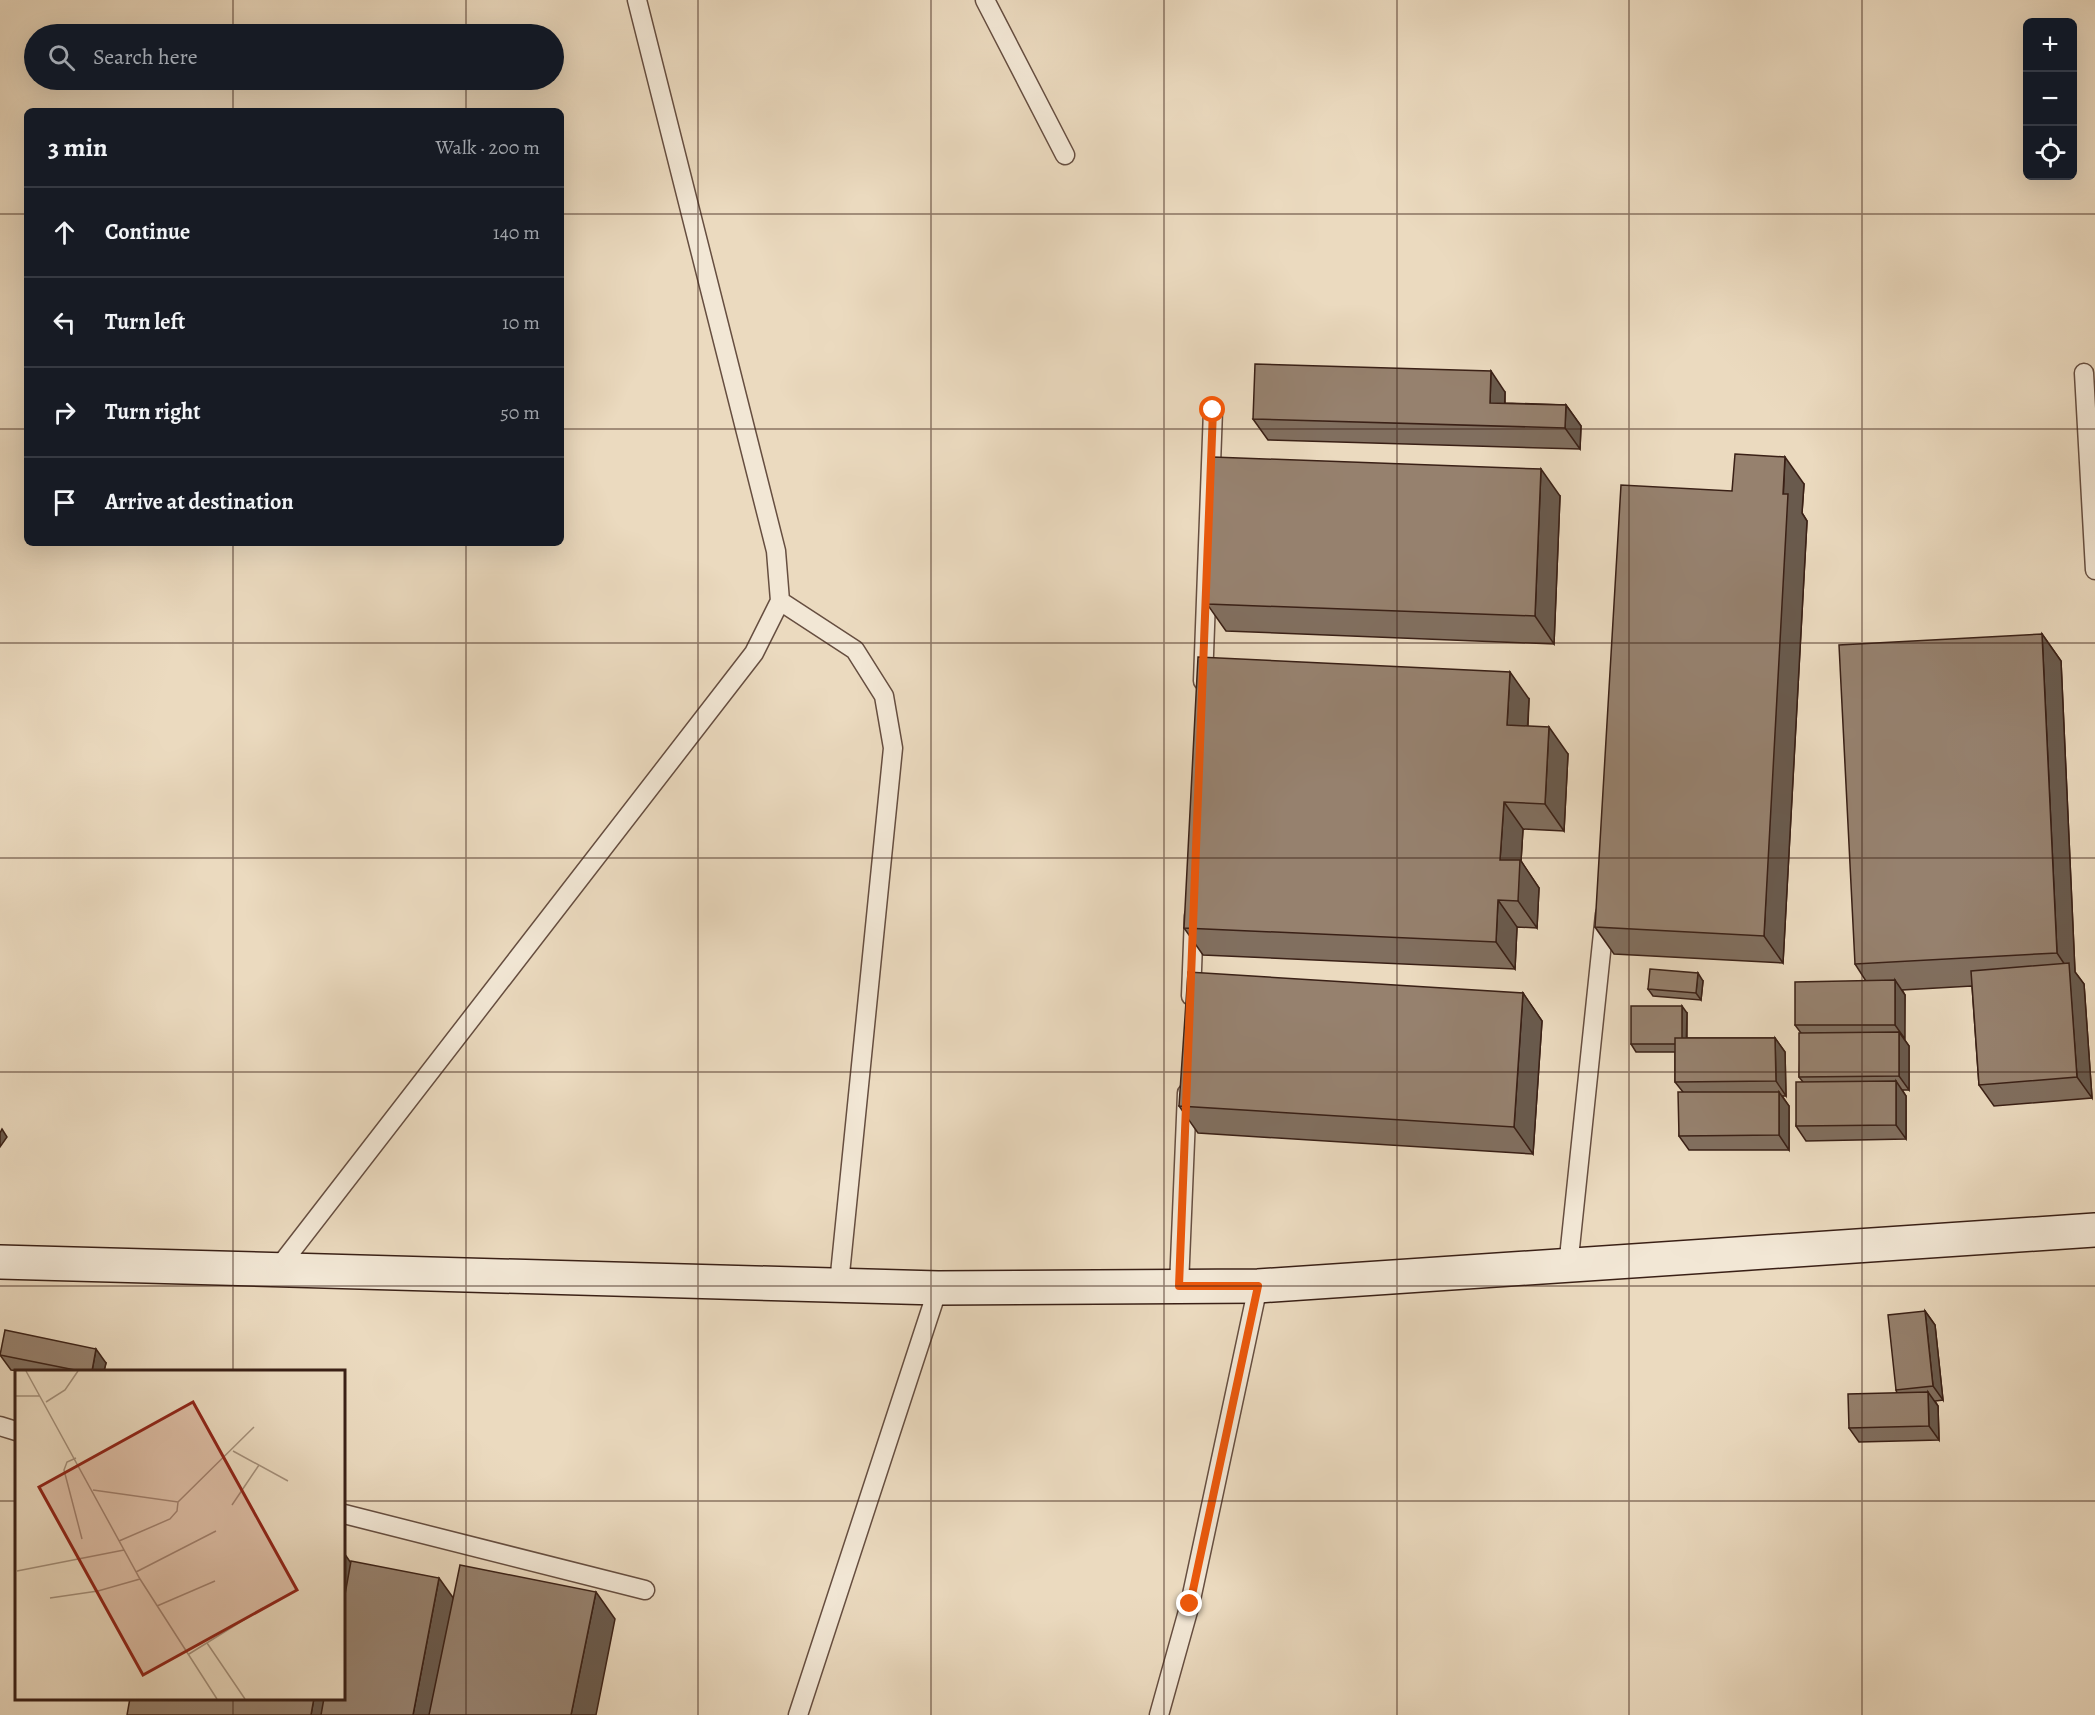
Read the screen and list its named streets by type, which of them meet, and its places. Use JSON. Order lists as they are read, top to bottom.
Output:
{
  "page": {
    "map_buttons": ["+", "−"],
    "search": "Search here",
    "heading": ["3 min", "Walk · 200 m"],
    "list": [
      ["Continue", "140 m"],
      ["Turn left", "10 m"],
      ["Turn right", "50 m"],
      "Arrive at destination"
    ]
  }
}
